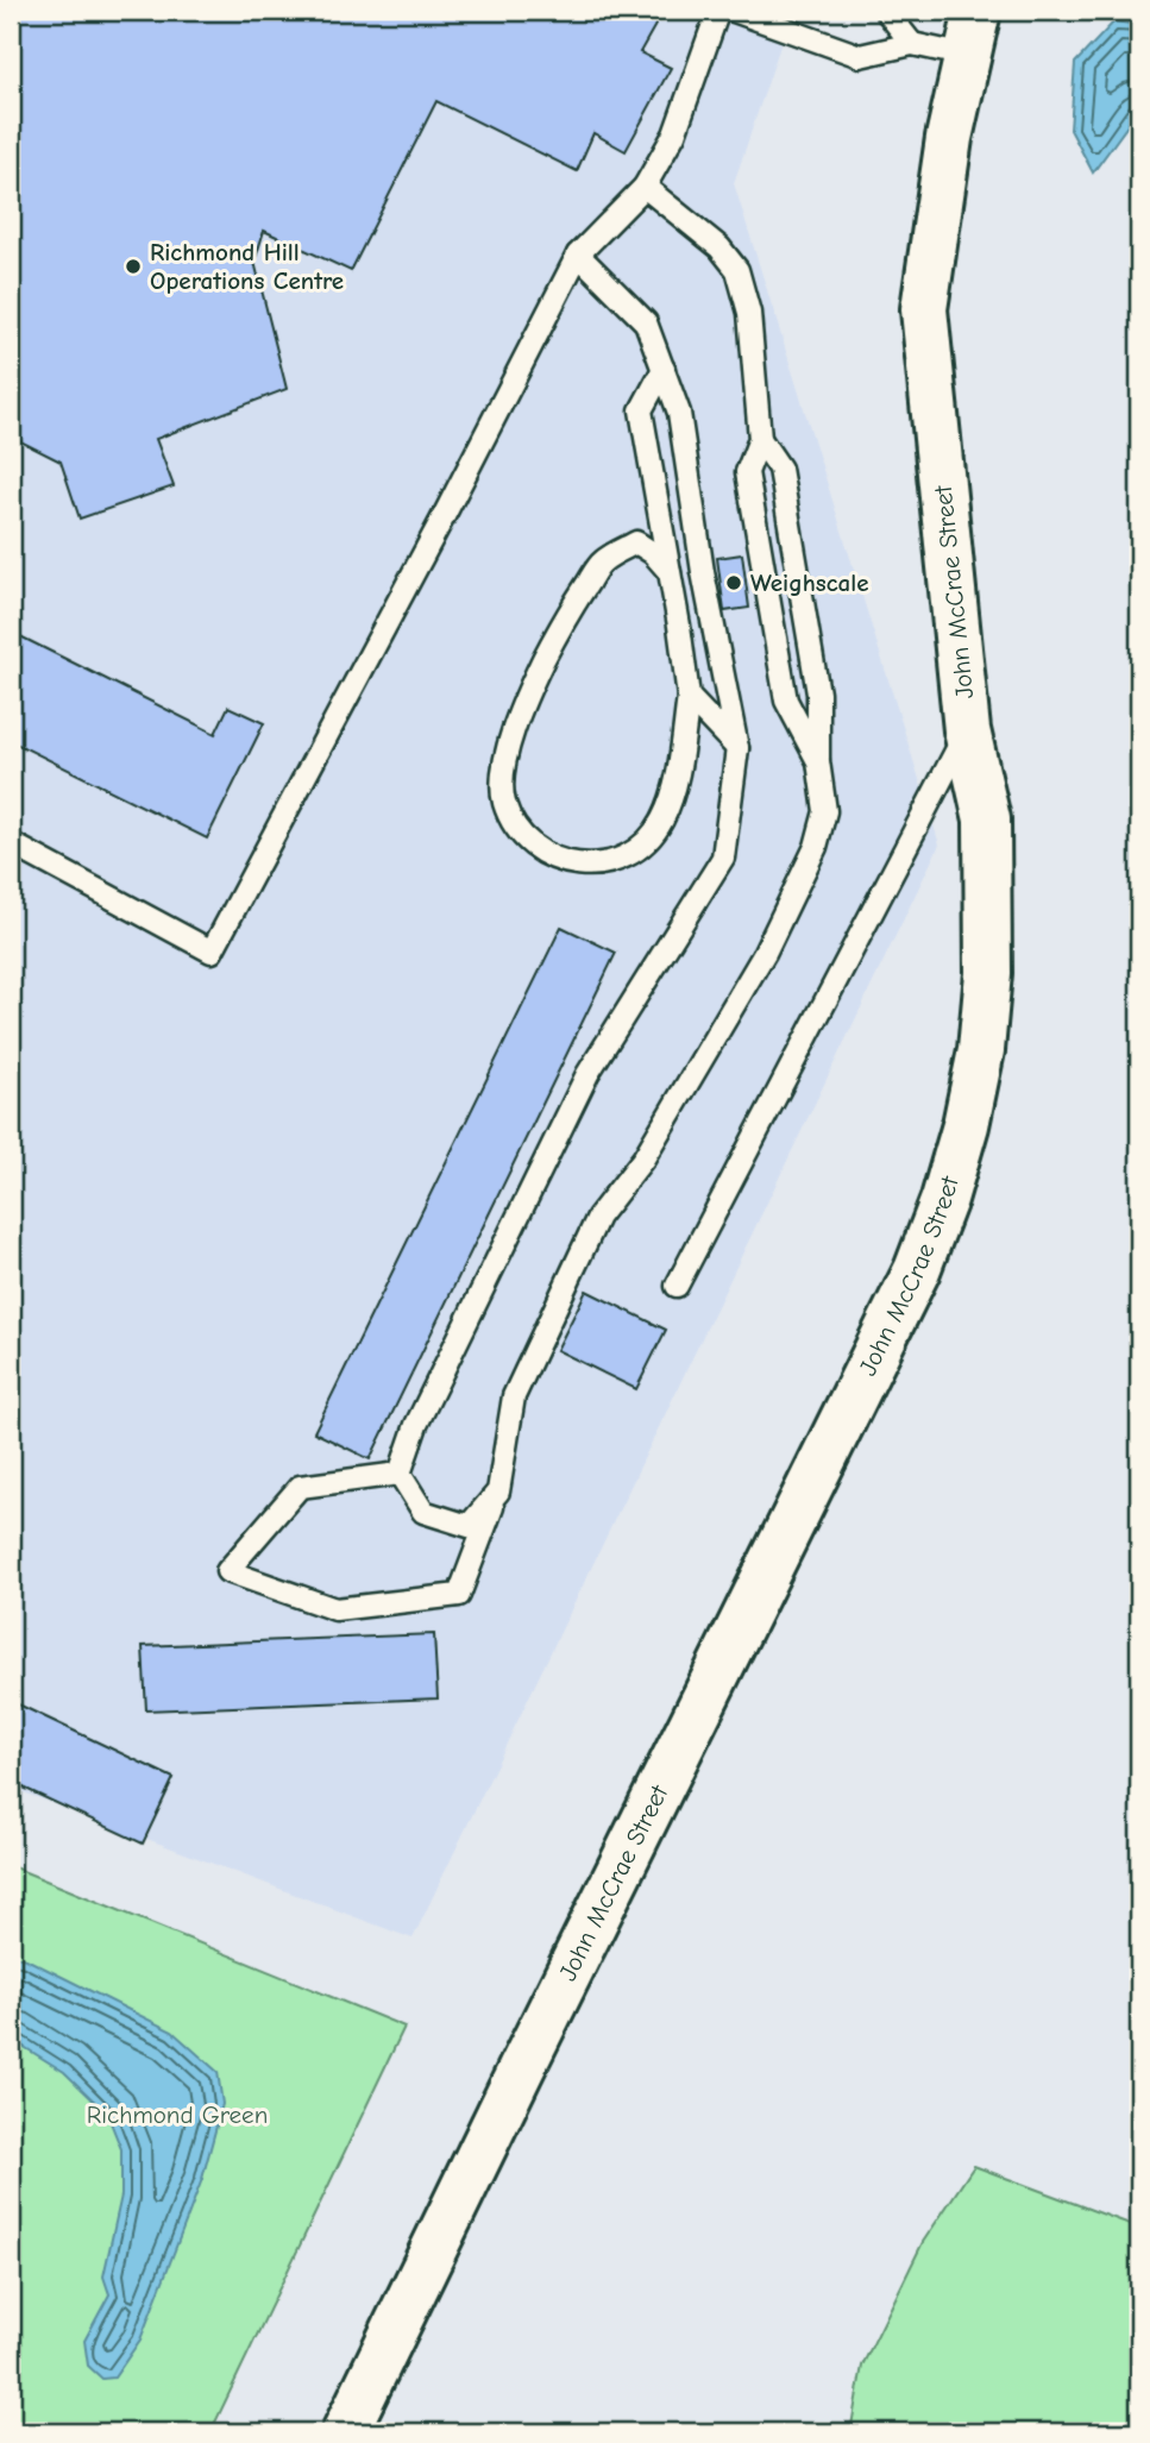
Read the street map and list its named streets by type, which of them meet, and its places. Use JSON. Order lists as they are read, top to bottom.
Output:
{
  "streets": {
    "street": ["John McCrae Street"]
  },
  "parks": ["Richmond Green"],
  "places": ["Richmond Hill Operations Centre", "Weighscale"]
}
